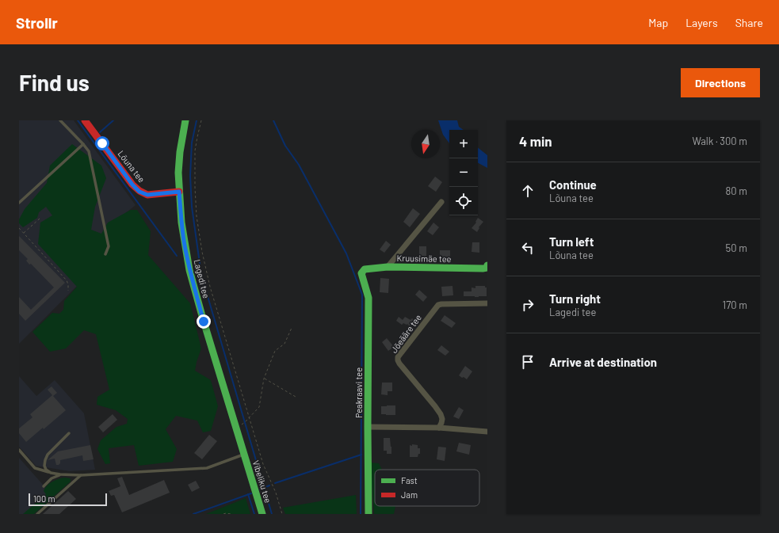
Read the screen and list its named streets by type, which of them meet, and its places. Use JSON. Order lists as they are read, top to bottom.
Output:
{
  "streets": {
    "street": [
      "Lõuna tee",
      "Kruusimäe tee",
      "Lagedi tee",
      "Jõeääre tee",
      "Peakraavi tee",
      "Vibeliku tee"
    ]
  },
  "crossings": [
    ["Lõuna tee", "Lagedi tee"],
    ["Kruusimäe tee", "Peakraavi tee"],
    ["Lagedi tee", "Vibeliku tee"]
  ],
  "legend": ["Fast", "Jam"],
  "scale_bar": "100 m",
  "north": "bottom",
  "page": {
    "header": "Strollr",
    "nav": ["Map", "Layers", "Share"],
    "buttons": "Directions",
    "title": "Find us",
    "heading": ["4 min", "Walk · 300 m"],
    "map_buttons": ["+", "−"],
    "list": [
      ["Continue", "Lõuna tee", "80 m"],
      ["Turn left", "Lõuna tee", "50 m"],
      ["Turn right", "Lagedi tee", "170 m"],
      "Arrive at destination"
    ],
    "scale": "100 m"
  }
}
